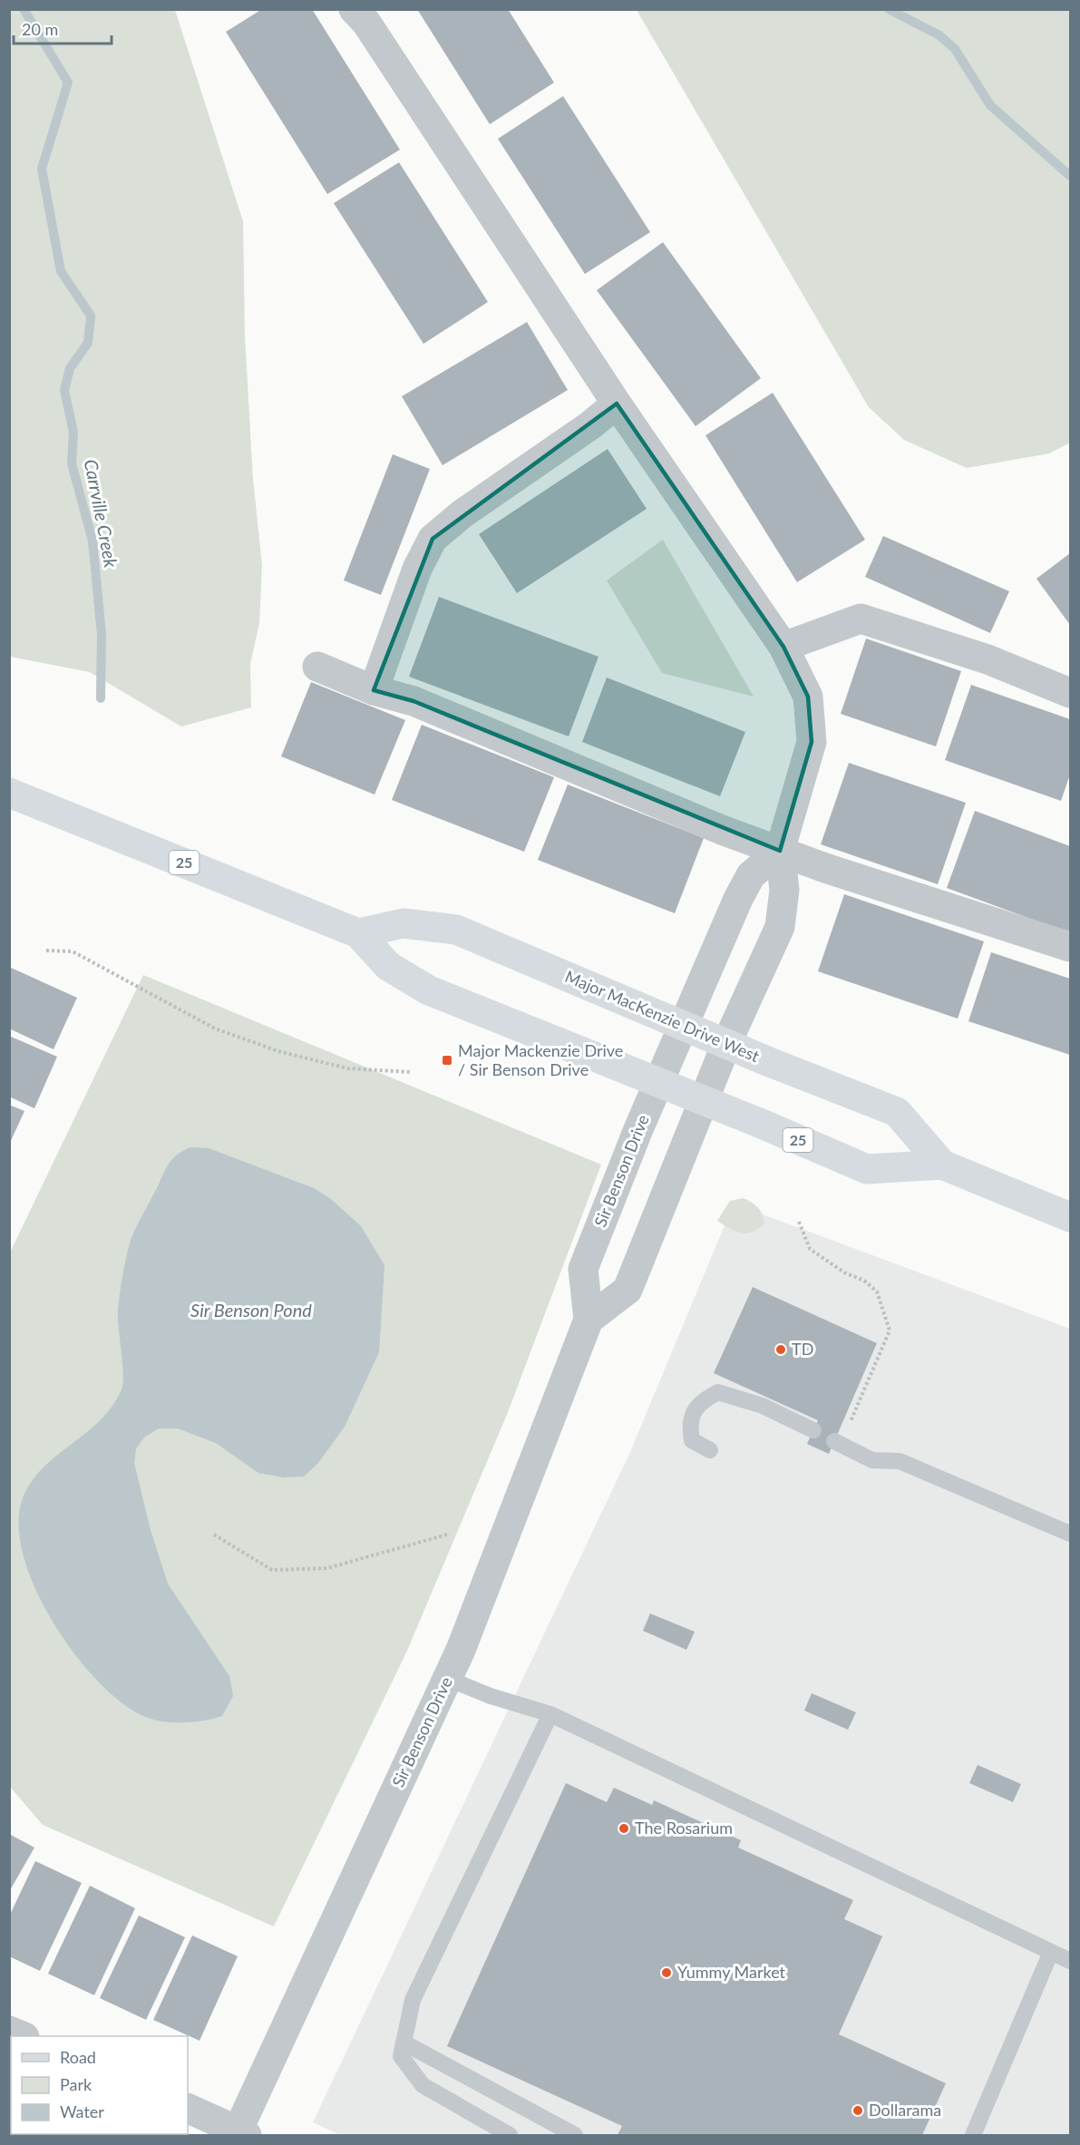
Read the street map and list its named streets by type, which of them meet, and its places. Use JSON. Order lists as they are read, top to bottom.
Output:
{
  "streets": {
    "main road": ["25", "Major MacKenzie Drive West"],
    "street": ["Sir Benson Drive"]
  },
  "crossings": [
    ["Major MacKenzie Drive West", "Sir Benson Drive"]
  ],
  "water": ["Carrville Creek", "Sir Benson Pond"],
  "places": {
    "transit": ["Major Mackenzie Drive / Sir Benson Drive"],
    "other": [
      "TD",
      "The Rosarium",
      "Yummy Market",
      "Dollarama"
    ]
  },
  "legend": ["Road", "Park", "Water"],
  "scale_bar": "20 m"
}
